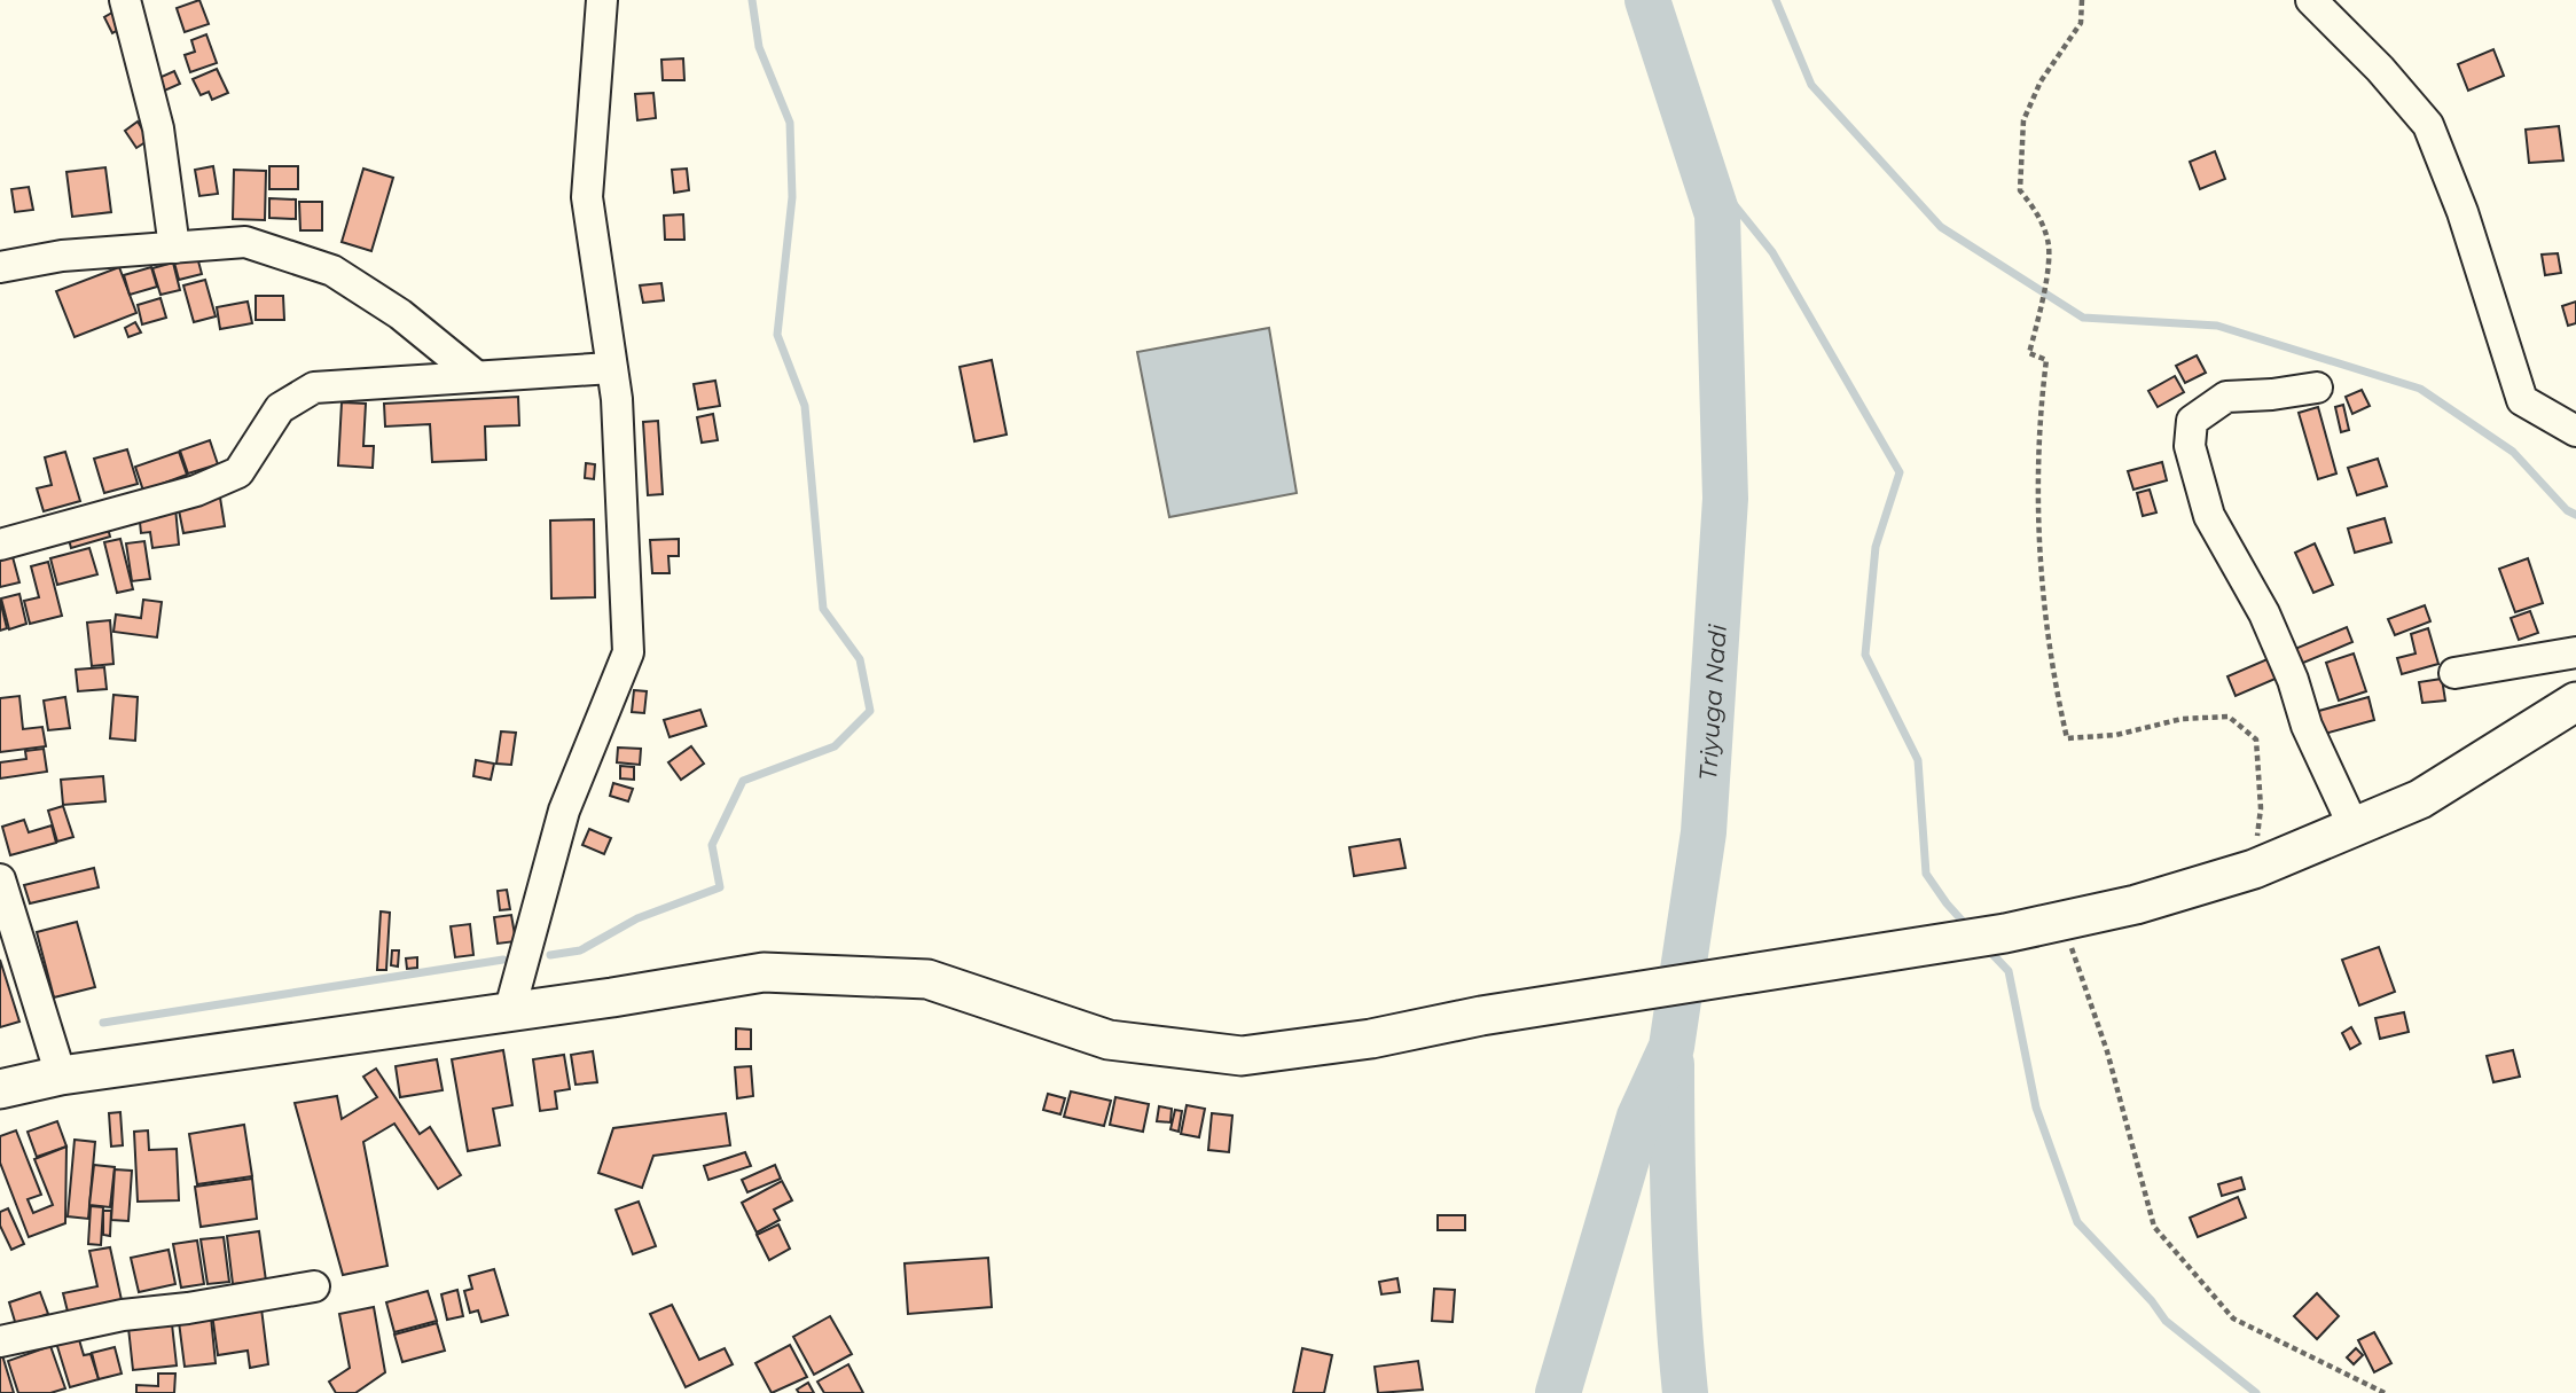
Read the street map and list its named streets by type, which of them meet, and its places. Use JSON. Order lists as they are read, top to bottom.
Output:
{
  "water": ["Triyuga Nadi"]
}
